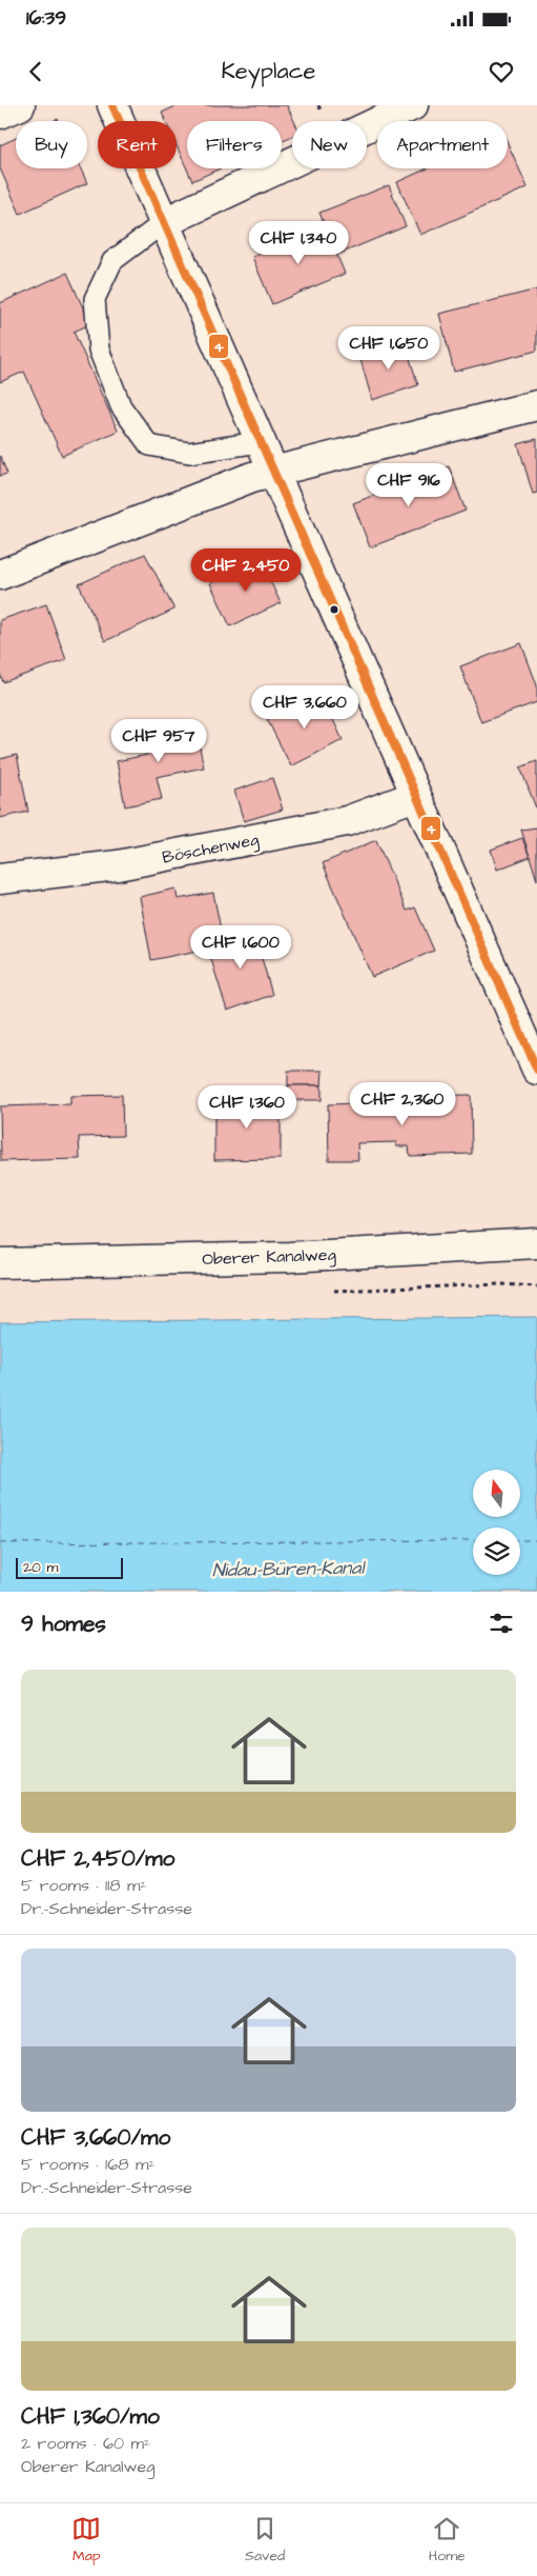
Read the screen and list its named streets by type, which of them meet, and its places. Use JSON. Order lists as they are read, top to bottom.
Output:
{
  "streets": {
    "street": ["Böschenweg", "Oberer Kanalweg"]
  },
  "water": ["Nidau-Büren-Kanal"],
  "lines": ["transit line 4"],
  "scale_bar": "20 m",
  "north": "top",
  "page": {
    "status": "16:39",
    "header": "Keyplace",
    "chip": [
      "Buy",
      "Rent",
      "Filters",
      "New",
      "Apartment"
    ],
    "price": [
      "CHF 1,340",
      "CHF 1,650",
      "CHF 916",
      "CHF 2,450",
      "CHF 3,660",
      "CHF 957",
      "CHF 1,600",
      "CHF 2,360",
      "CHF 1,360"
    ],
    "scale": "20 m",
    "heading": "9 homes",
    "list": [
      {
        "name": "CHF 2,450/mo",
        "note": "5 rooms · 118 m² · Dr.-Schneider-Strasse"
      },
      {
        "name": "CHF 3,660/mo",
        "note": "5 rooms · 168 m² · Dr.-Schneider-Strasse"
      },
      {
        "name": "CHF 1,360/mo",
        "note": "2 rooms · 60 m² · Oberer Kanalweg"
      }
    ],
    "tabs": ["Map", "Saved", "Home"]
  }
}
